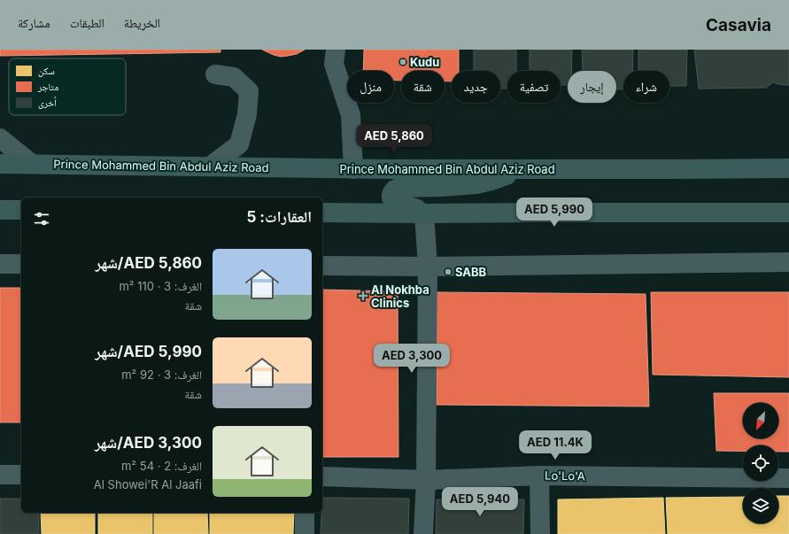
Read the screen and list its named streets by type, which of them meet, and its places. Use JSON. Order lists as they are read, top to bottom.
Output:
{
  "streets": {
    "main road": ["Prince Mohammed Bin Abdul Aziz Road"],
    "street": ["Lo'Lo'A"]
  },
  "places": {
    "other": ["Kudu", "SABB"],
    "health": ["Al Nokhba Clinics"]
  },
  "legend": ["سكن", "متاجر", "أخرى"],
  "north": "bottom left",
  "page": {
    "header": "Casavia",
    "nav": ["الخريطة", "الطبقات", "مشاركة"],
    "chip": [
      "شراء",
      "إيجار",
      "تصفية",
      "جديد",
      "شقة",
      "منزل"
    ],
    "price": [
      "AED 5,860",
      "AED 5,990",
      "AED 3,300",
      "AED 11.4K",
      "AED 5,940"
    ],
    "heading": "العقارات: 5",
    "list": [
      {
        "name": "AED 5,860/شهر",
        "note": "الغرف: 3 · 110 m² · شقة"
      },
      {
        "name": "AED 5,990/شهر",
        "note": "الغرف: 3 · 92 m² · شقة"
      },
      {
        "name": "AED 3,300/شهر",
        "note": "الغرف: 2 · 54 m² · Al Showei'R Al Jaafi"
      }
    ]
  }
}
